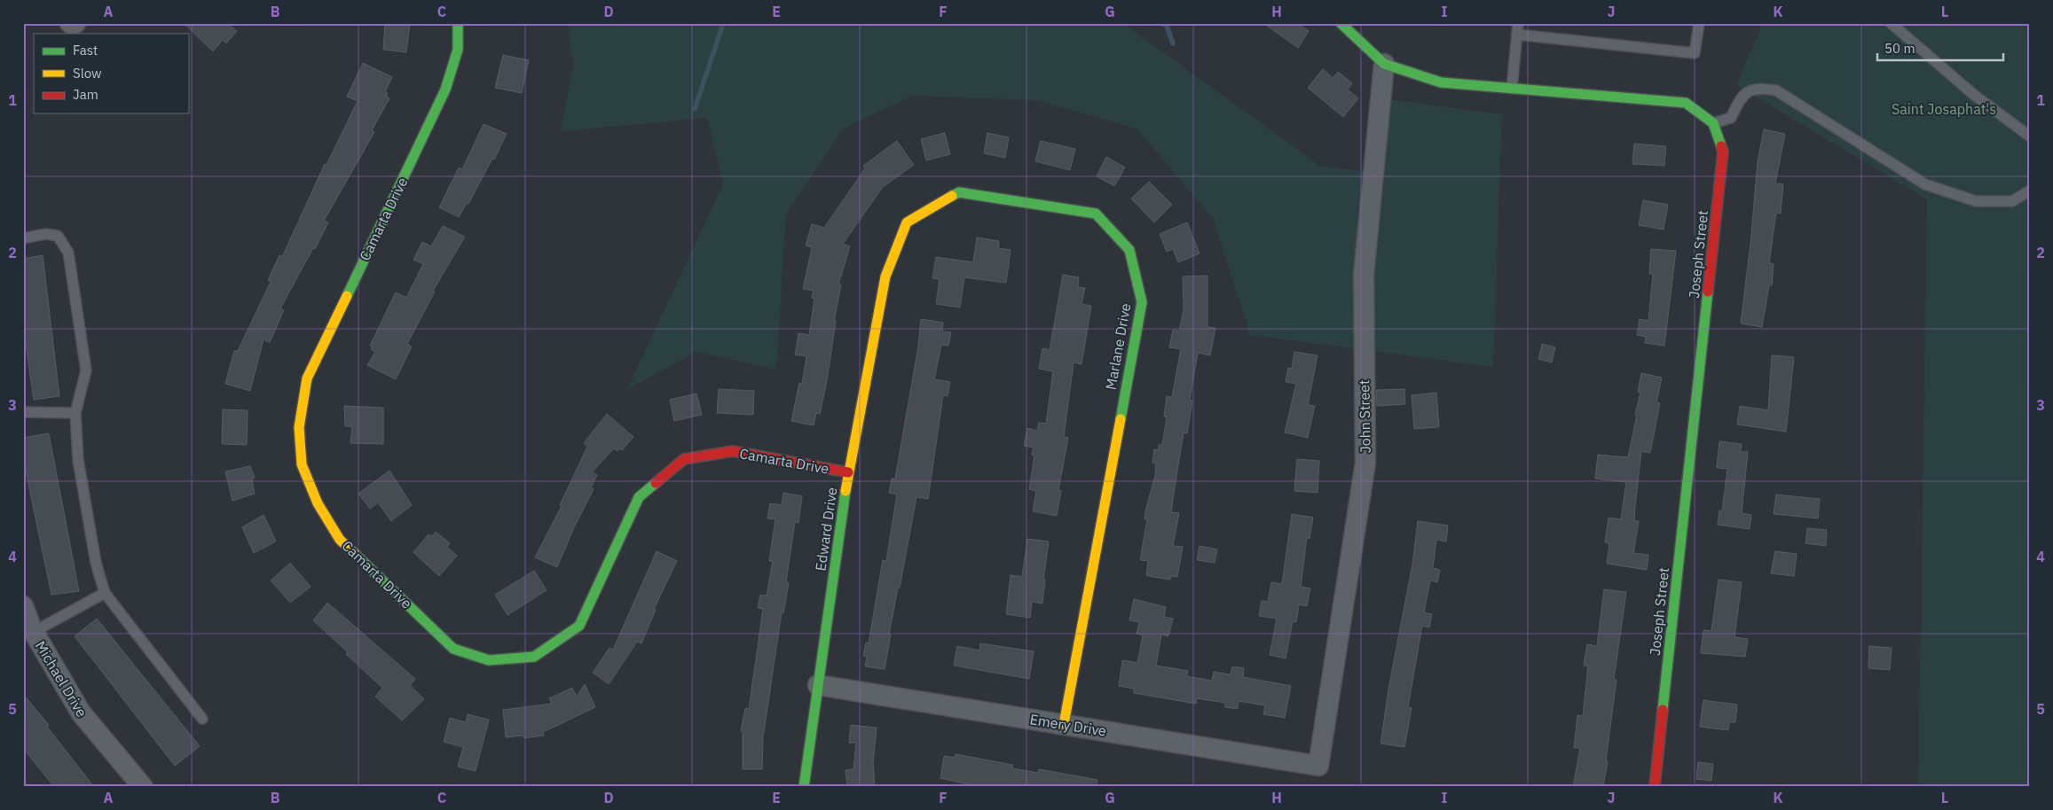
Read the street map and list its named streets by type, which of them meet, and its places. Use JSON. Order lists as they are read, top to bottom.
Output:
{
  "streets": {
    "street": [
      "Camarta Drive",
      "Joseph Street",
      "Marlane Drive",
      "John Street",
      "Edward Drive",
      "Michael Drive",
      "Emery Drive"
    ]
  },
  "crossings": [
    ["Camarta Drive", "Edward Drive"],
    ["Marlane Drive", "Edward Drive"],
    ["Marlane Drive", "Emery Drive"],
    ["John Street", "Emery Drive"],
    ["Edward Drive", "Emery Drive"]
  ],
  "parks": ["Saint Josaphat's"],
  "legend": ["Fast", "Slow", "Jam"],
  "scale_bar": "50 m",
  "grid": {
    "columns": [
      "A",
      "B",
      "C",
      "D",
      "E",
      "F",
      "G",
      "H",
      "I",
      "J",
      "K",
      "L"
    ],
    "rows": [
      "1",
      "2",
      "3",
      "4",
      "5"
    ]
  }
}
